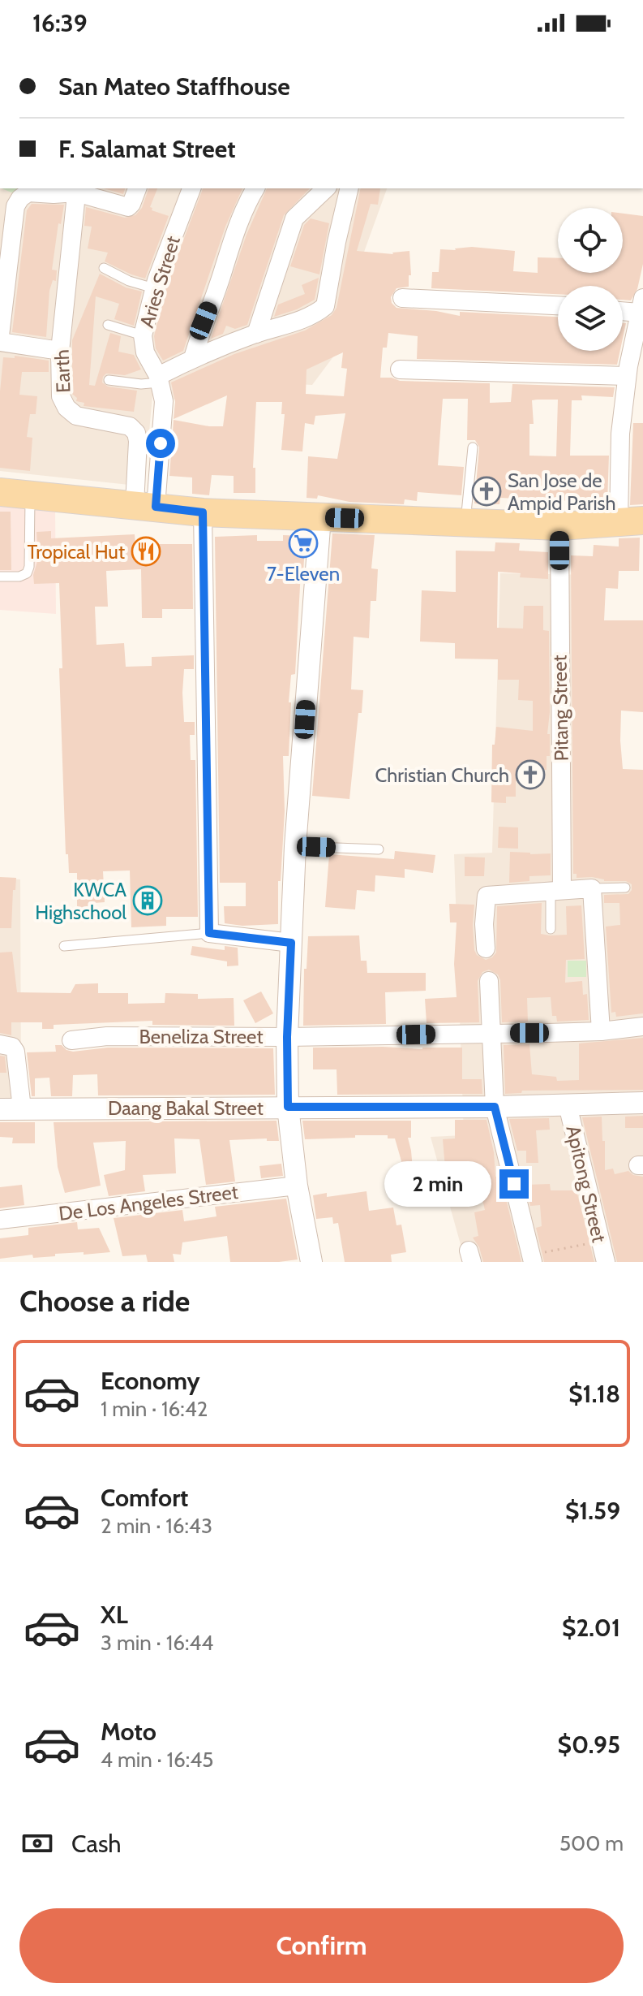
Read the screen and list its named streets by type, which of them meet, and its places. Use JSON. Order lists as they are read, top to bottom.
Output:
{
  "streets": {
    "street": [
      "Aries Street",
      "Earth",
      "Pitang Street",
      "Beneliza Street",
      "Daang Bakal Street",
      "Apitong Street",
      "De Los Angeles Street"
    ]
  },
  "crossings": [
    ["Aries Street", "Earth"],
    ["Daang Bakal Street", "Apitong Street"]
  ],
  "places": {
    "church": ["San Jose de Ampid Parish", "Christian Church"],
    "supermarket": ["7-Eleven"],
    "restaurant": ["Tropical Hut"],
    "building": ["KWCA Highschool"]
  },
  "page": {
    "status": "16:39",
    "banner": ["San Mateo Staffhouse", "F. Salamat Street"],
    "bubble": "2 min",
    "heading": "Choose a ride",
    "list": [
      {
        "name": "Economy",
        "note": "1 min · 16:42",
        "value": "$1.18"
      },
      {
        "name": "Comfort",
        "note": "2 min · 16:43",
        "value": "$1.59"
      },
      {
        "name": "XL",
        "note": "3 min · 16:44",
        "value": "$2.01"
      },
      {
        "name": "Moto",
        "note": "4 min · 16:45",
        "value": "$0.95"
      }
    ],
    "pay": ["Cash", "500 m"],
    "buttons": "Confirm"
  }
}
